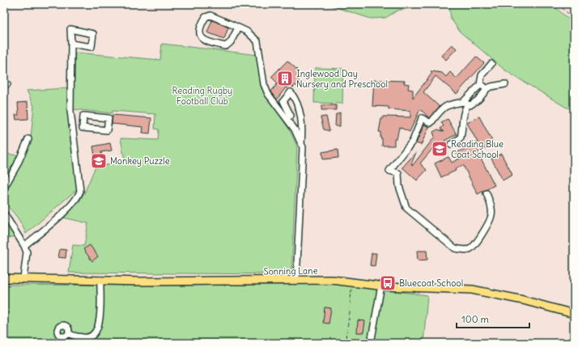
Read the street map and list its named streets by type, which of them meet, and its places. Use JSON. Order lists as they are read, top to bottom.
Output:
{
  "streets": {
    "main road": ["Sonning Lane"]
  },
  "parks": ["Reading Rugby Football Club"],
  "places": {
    "building": ["Inglewood Day Nursery and Preschool"],
    "school or university": ["Reading Blue Coat School", "Monkey Puzzle"],
    "bus stop": ["Bluecoat School"]
  },
  "scale_bar": "100 m"
}
